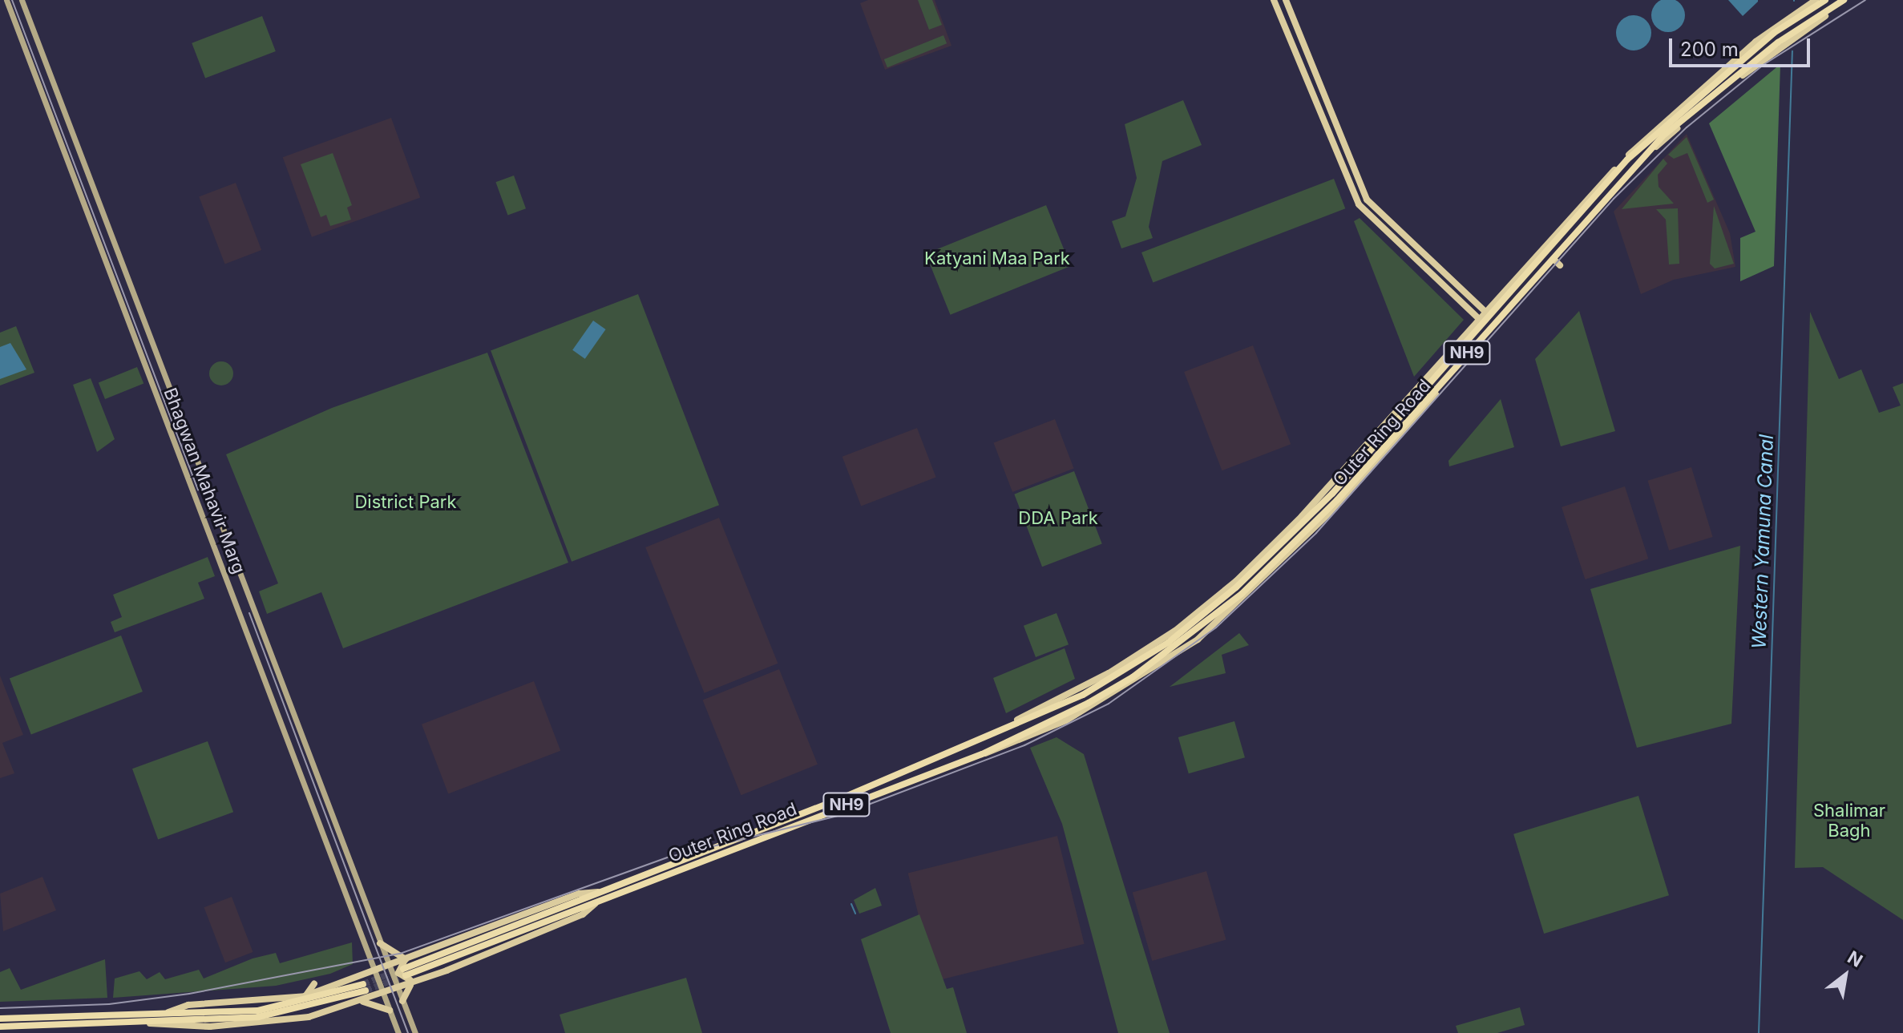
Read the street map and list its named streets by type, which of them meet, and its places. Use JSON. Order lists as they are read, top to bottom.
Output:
{
  "streets": {
    "highway": ["NH9", "Outer Ring Road"],
    "main road": ["Bhagwan Mahavir Marg"]
  },
  "crossings": [
    ["NH9", "Outer Ring Road"]
  ],
  "water": ["Western Yamuna Canal"],
  "parks": [
    "Katyani Maa Park",
    "District Park",
    "DDA Park",
    "Shalimar Bagh"
  ],
  "scale_bar": "200 m",
  "north": "top right"
}
